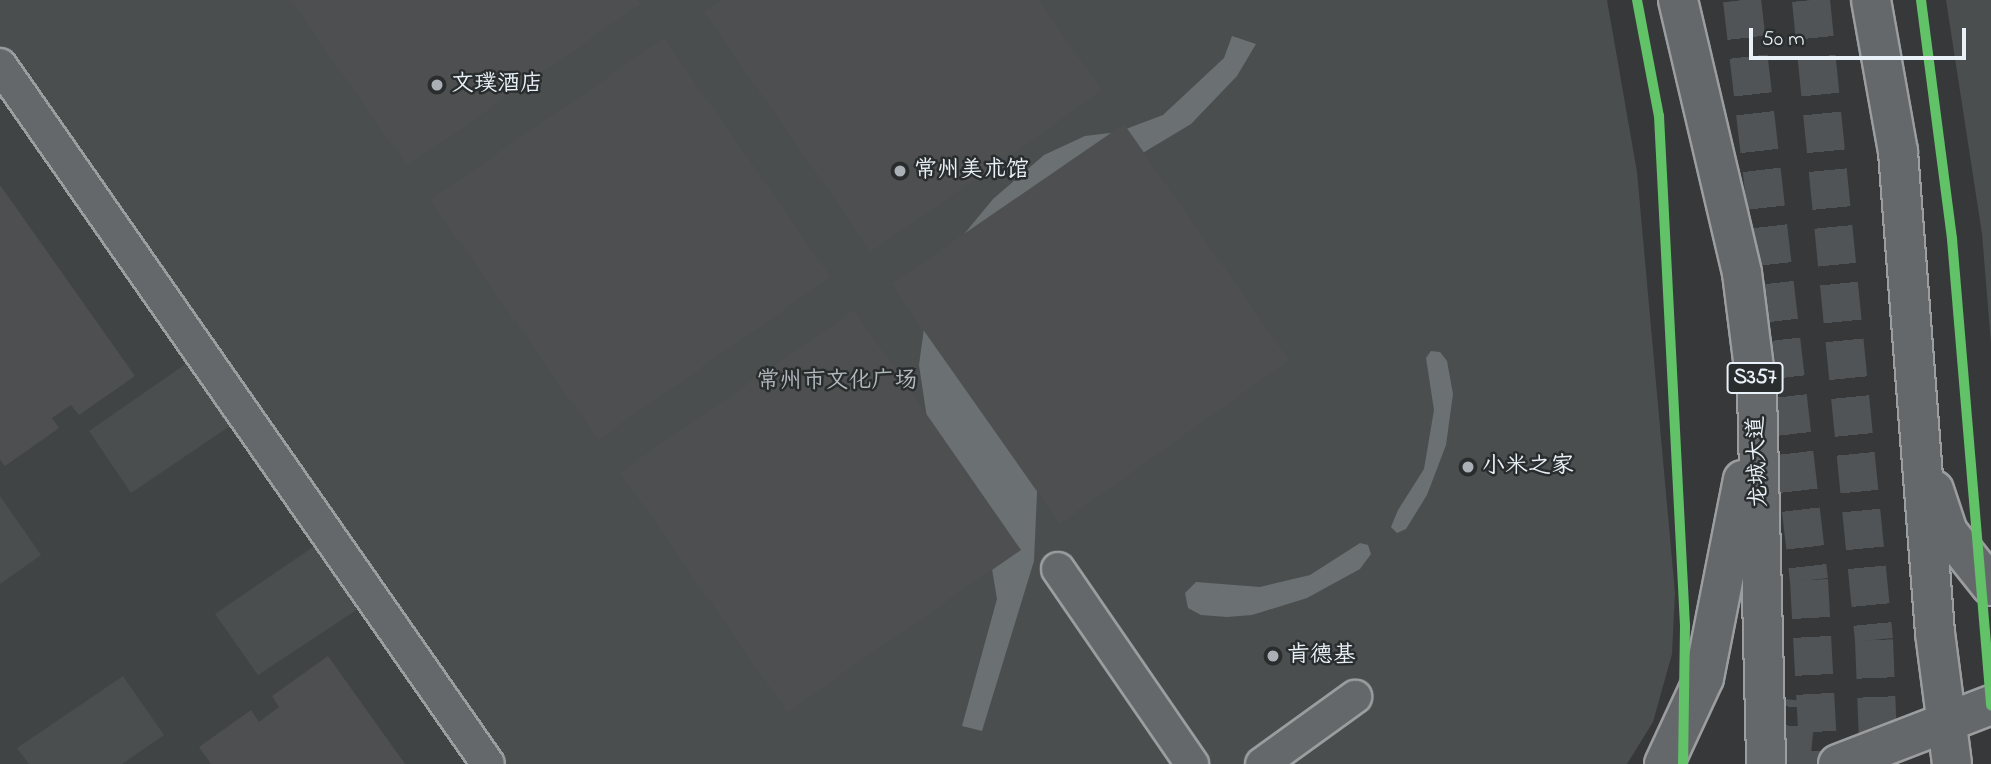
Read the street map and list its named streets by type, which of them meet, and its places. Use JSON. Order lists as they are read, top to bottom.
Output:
{
  "streets": {
    "main road": ["S357", "龙城大道"]
  },
  "parks": ["常州市文化广场"],
  "places": [
    "文璞酒店",
    "常州美术馆",
    "小米之家",
    "肯德基"
  ],
  "scale_bar": "50 m"
}
